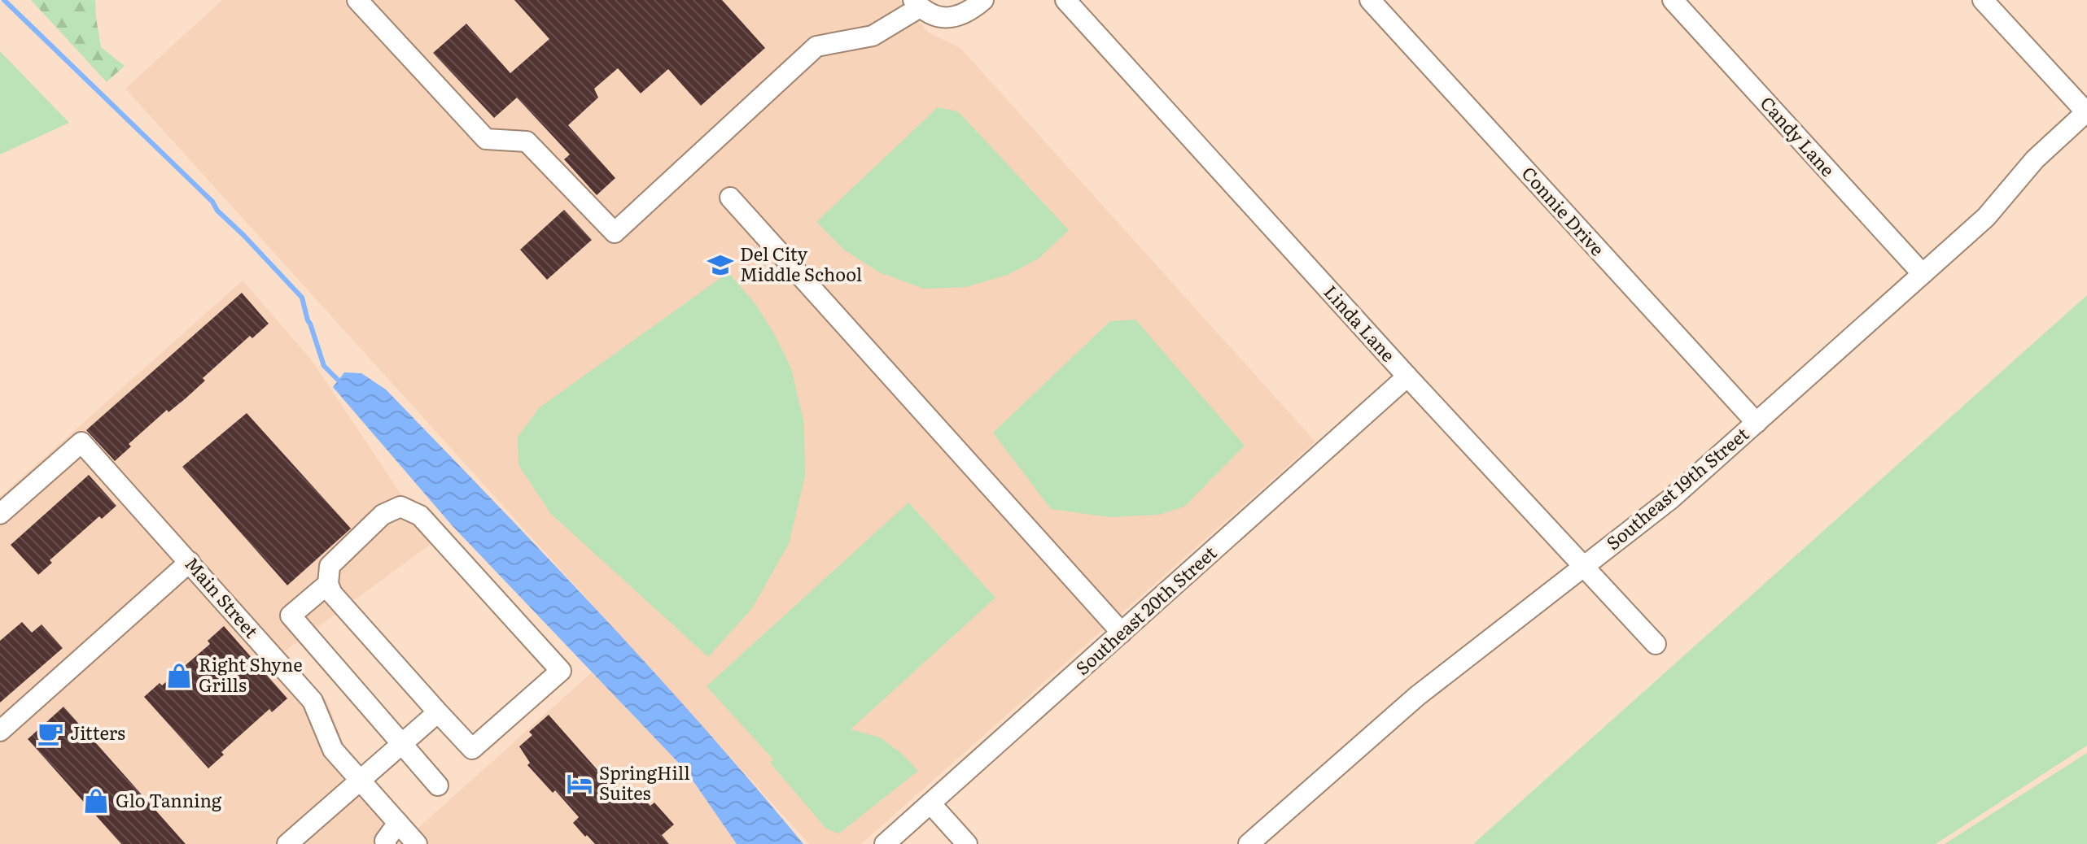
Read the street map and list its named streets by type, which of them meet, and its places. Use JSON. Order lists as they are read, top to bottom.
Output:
{
  "streets": {
    "street": [
      "Candy Lane",
      "Connie Drive",
      "Linda Lane",
      "Southeast 19th Street",
      "Main Street",
      "Southeast 20th Street"
    ]
  },
  "crossings": [
    ["Candy Lane", "Southeast 19th Street"],
    ["Connie Drive", "Southeast 19th Street"],
    ["Linda Lane", "Southeast 19th Street"],
    ["Linda Lane", "Southeast 20th Street"]
  ],
  "places": {
    "school or university": ["Del City Middle School"],
    "shop": ["Right Shyne Grills", "Glo Tanning"],
    "cafe": ["Jitters"],
    "hotel": ["SpringHill Suites"]
  }
}
